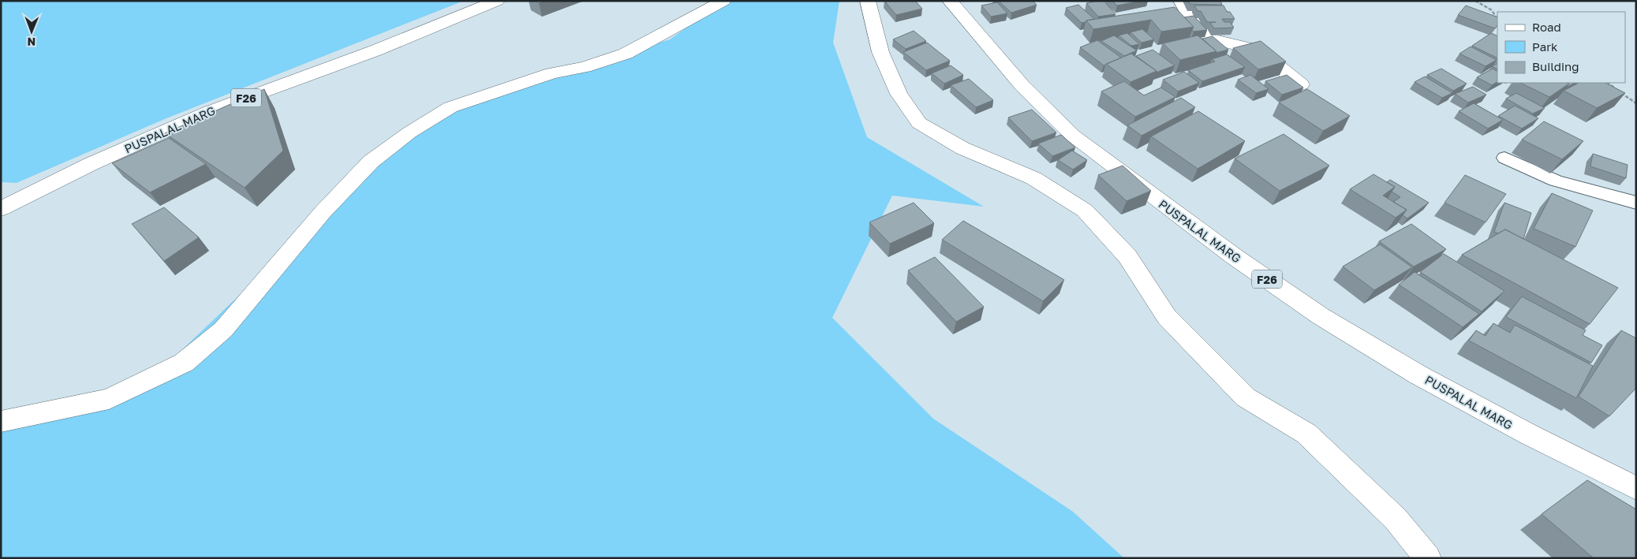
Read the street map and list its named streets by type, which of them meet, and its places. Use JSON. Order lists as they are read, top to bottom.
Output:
{
  "streets": {
    "street": ["F26", "PUSPALAL MARG"]
  },
  "legend": ["Road", "Park", "Building"],
  "north": "bottom"
}
